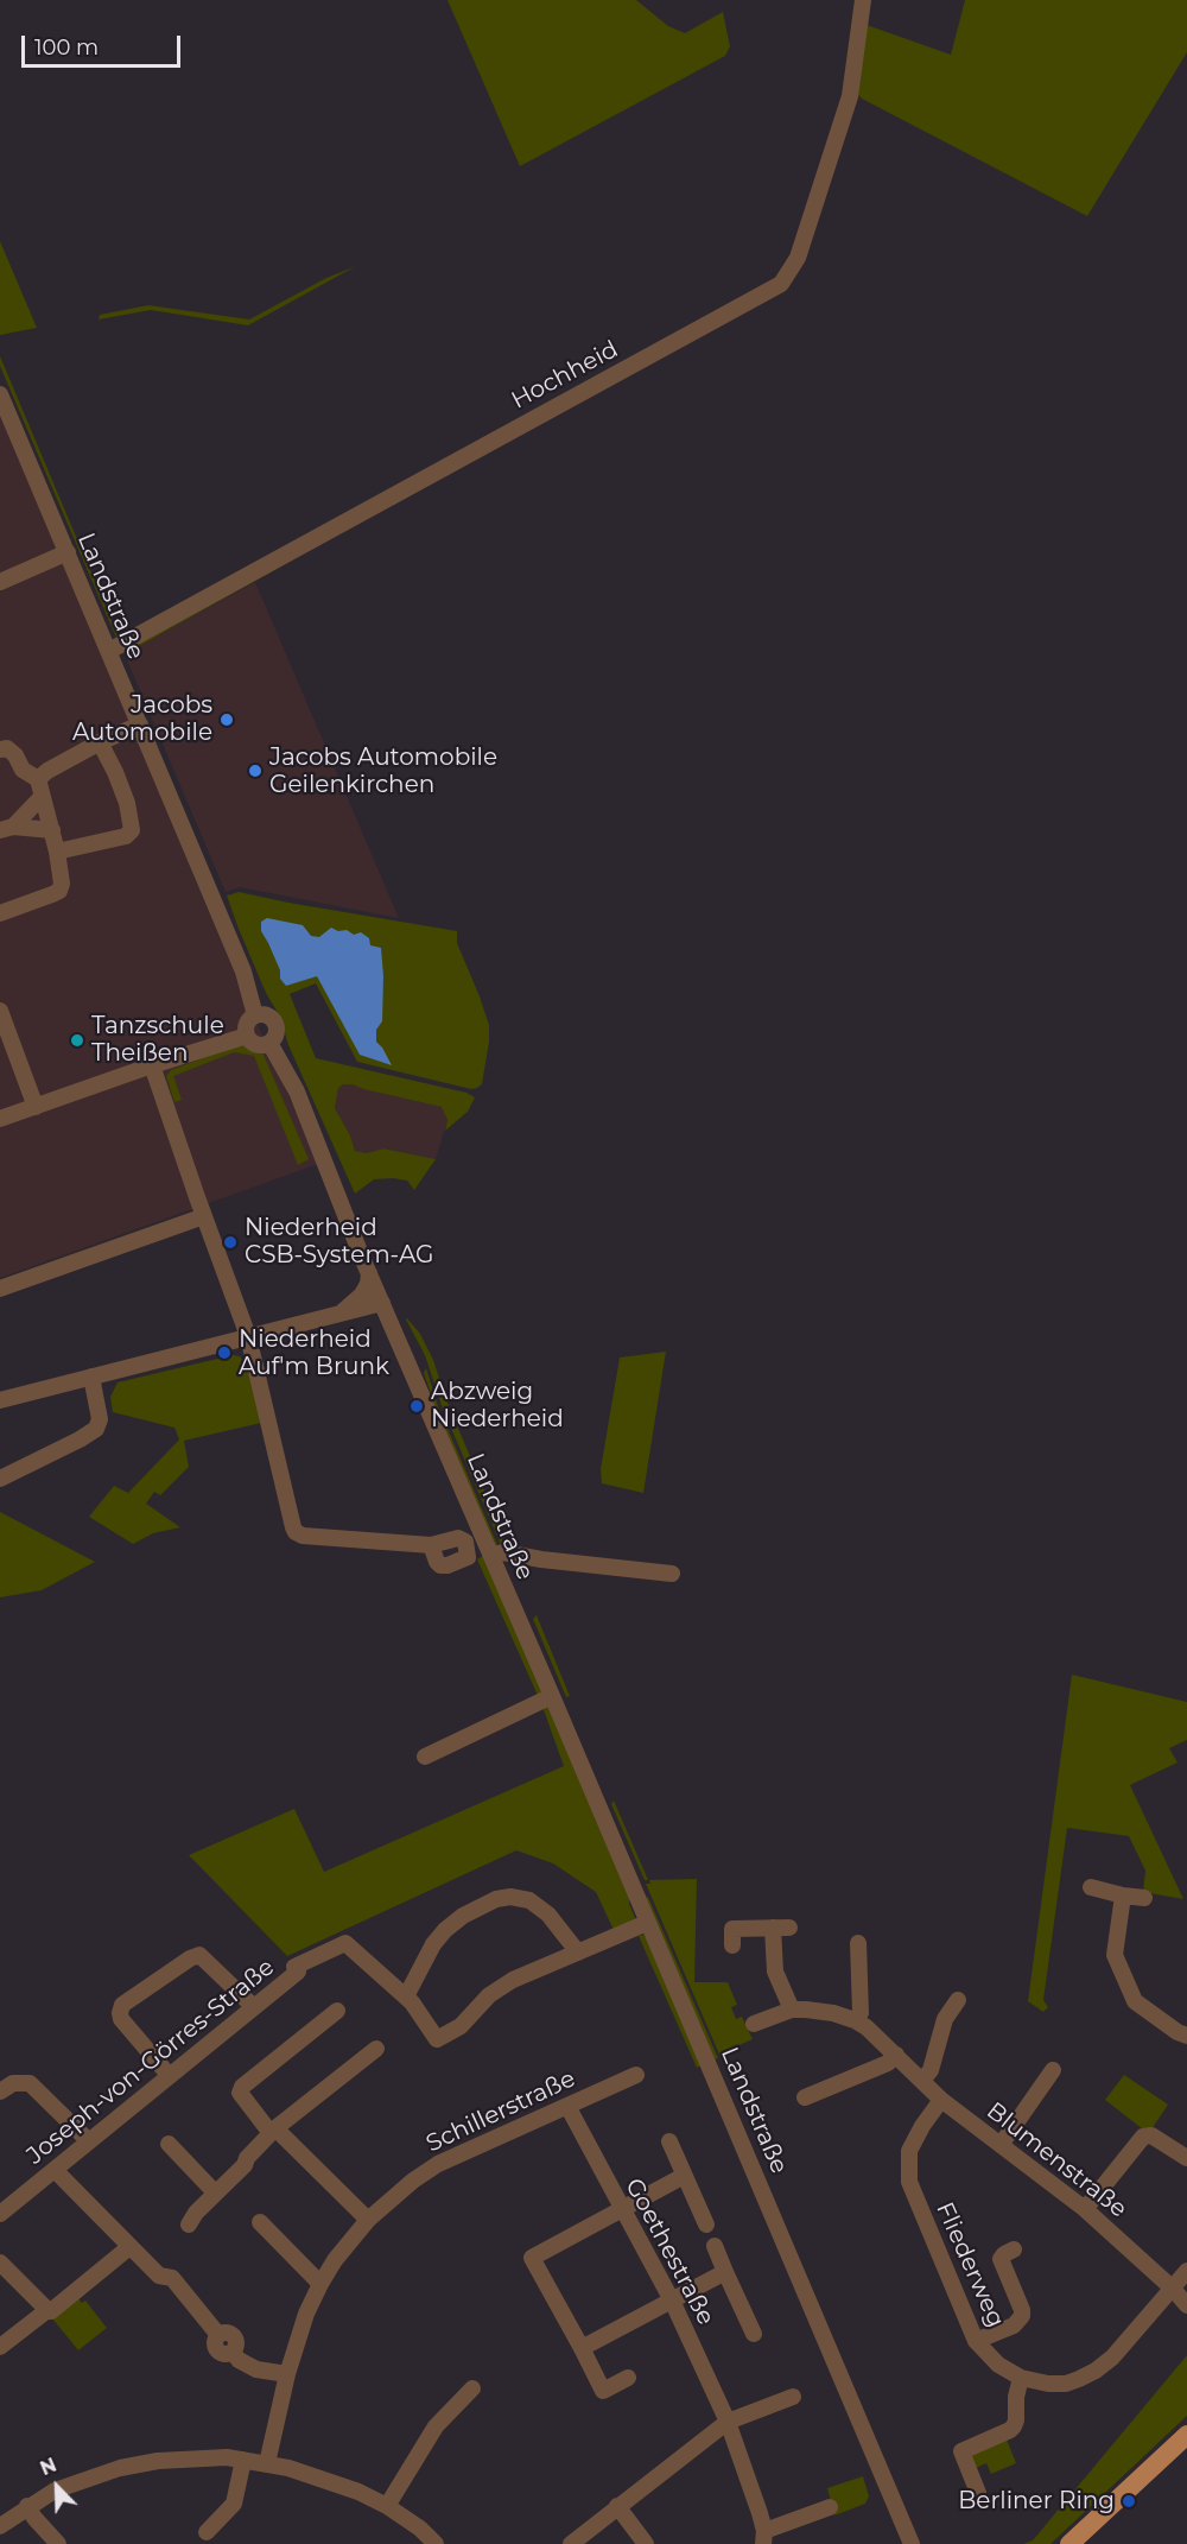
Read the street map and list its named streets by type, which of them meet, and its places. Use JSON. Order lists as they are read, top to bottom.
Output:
{
  "streets": {
    "street": [
      "Hochheid",
      "Landstraße",
      "Joseph-von-Görres-Straße",
      "Schillerstraße",
      "Blumenstraße",
      "Goethestraße",
      "Fliederweg"
    ]
  },
  "crossings": [
    ["Hochheid", "Landstraße"],
    ["Schillerstraße", "Goethestraße"],
    ["Blumenstraße", "Fliederweg"]
  ],
  "places": [
    "Jacobs Automobile",
    "Jacobs Automobile Geilenkirchen",
    "Tanzschule Theißen",
    "Niederheid CSB-System-AG",
    "Niederheid Auf'm Brunk",
    "Abzweig Niederheid",
    "Berliner Ring"
  ],
  "scale_bar": "100 m",
  "north": "top left"
}
